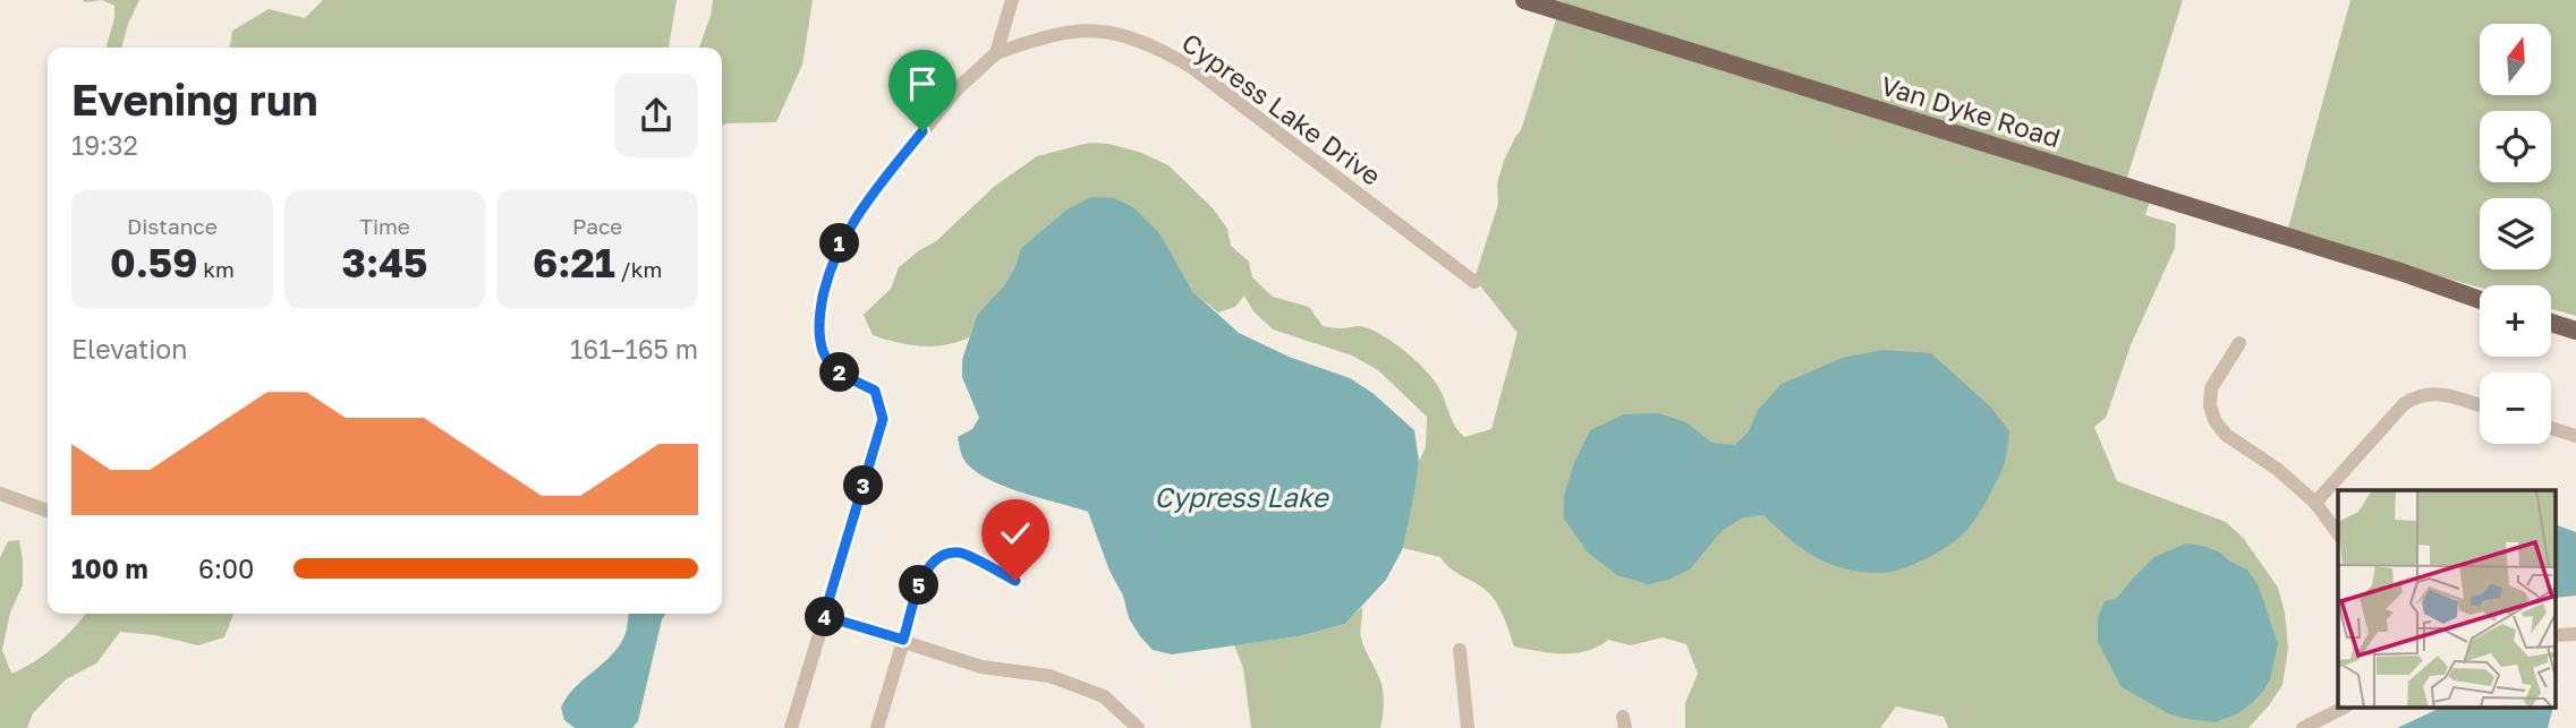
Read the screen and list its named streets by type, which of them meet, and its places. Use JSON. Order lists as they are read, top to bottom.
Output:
{
  "streets": {
    "main road": ["Van Dyke Road"],
    "street": ["Cypress Lake Drive"]
  },
  "water": ["Cypress Lake"],
  "north": "top",
  "page": {
    "map_buttons": ["+", "−"],
    "heading": ["Evening run", "19:32"],
    "stats": [
      ["Distance", "0.59 km"],
      ["Time", "3:45"],
      ["Pace", "6:21 /km"]
    ],
    "pins": [
      "1",
      "2",
      "3",
      "5",
      "4"
    ],
    "chart": ["Elevation", "161–165 m"],
    "list": [
      {
        "name": "100 m",
        "note": "6:00"
      }
    ]
  }
}
